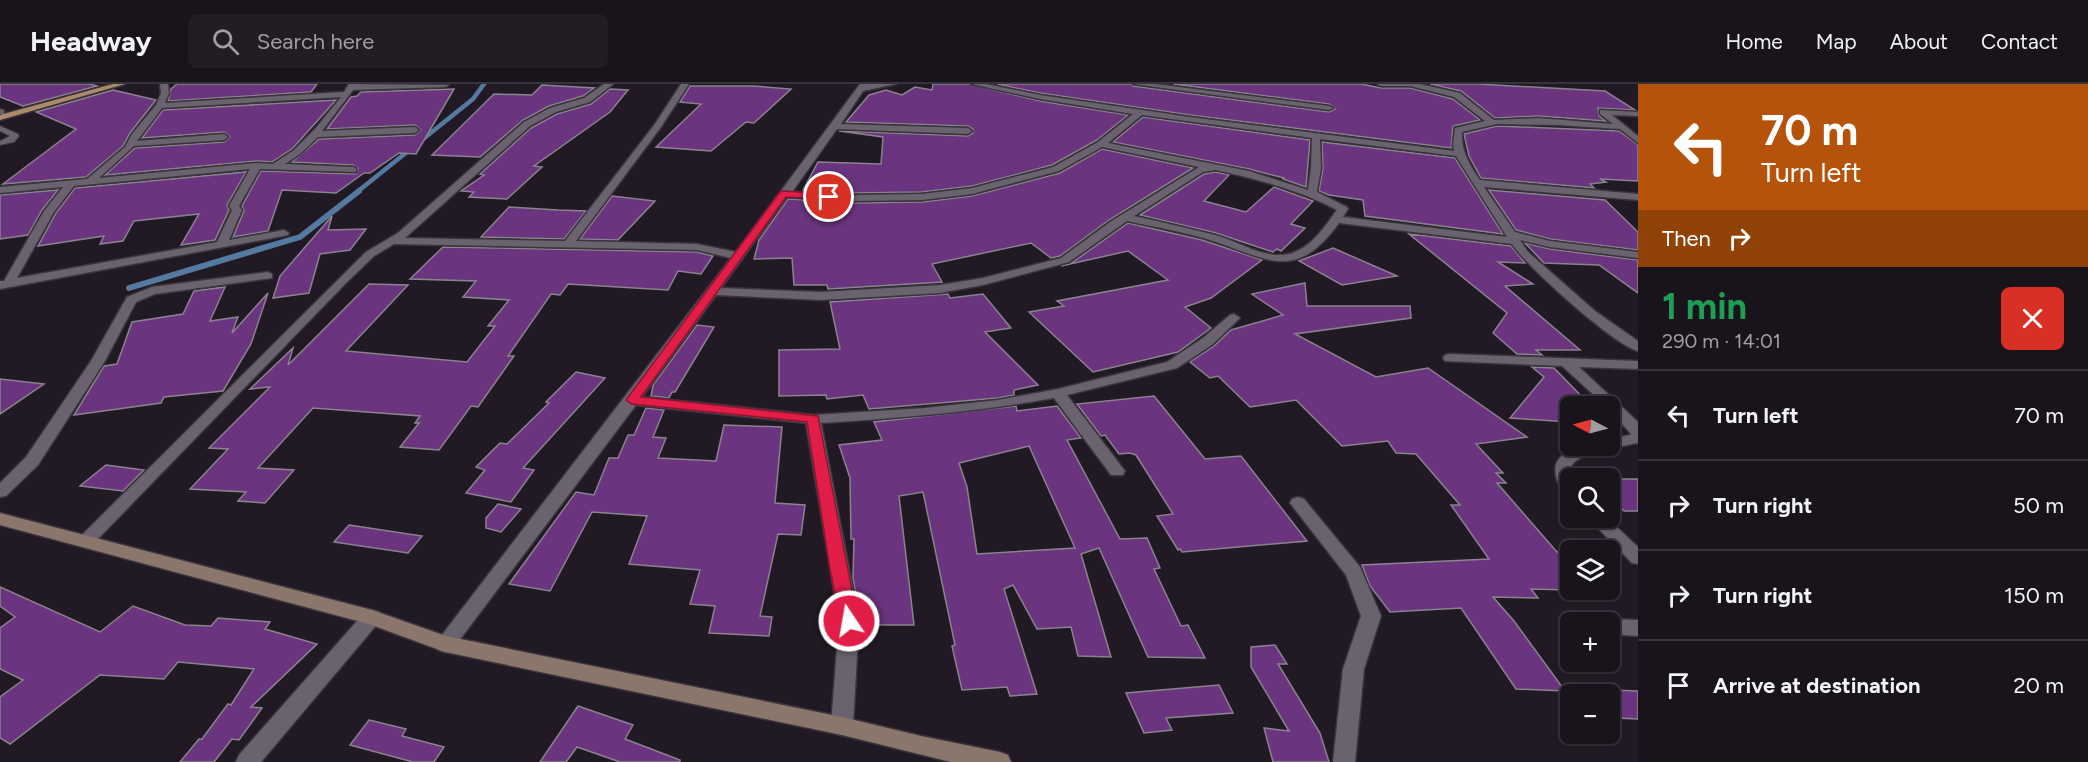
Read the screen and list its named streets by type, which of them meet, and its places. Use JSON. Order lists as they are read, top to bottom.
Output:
{
  "north": "left",
  "page": {
    "header": "Headway",
    "search": "Search here",
    "nav": [
      "Home",
      "Map",
      "About",
      "Contact"
    ],
    "turn": ["70 m", "Turn left"],
    "then": "Then",
    "heading": ["1 min", "290 m · 14:01"],
    "list": [
      {
        "name": "Turn left",
        "value": "70 m"
      },
      {
        "name": "Turn right",
        "value": "50 m"
      },
      {
        "name": "Turn right",
        "value": "150 m"
      },
      {
        "name": "Arrive at destination",
        "value": "20 m"
      }
    ],
    "map_buttons": ["+", "−"]
  }
}
